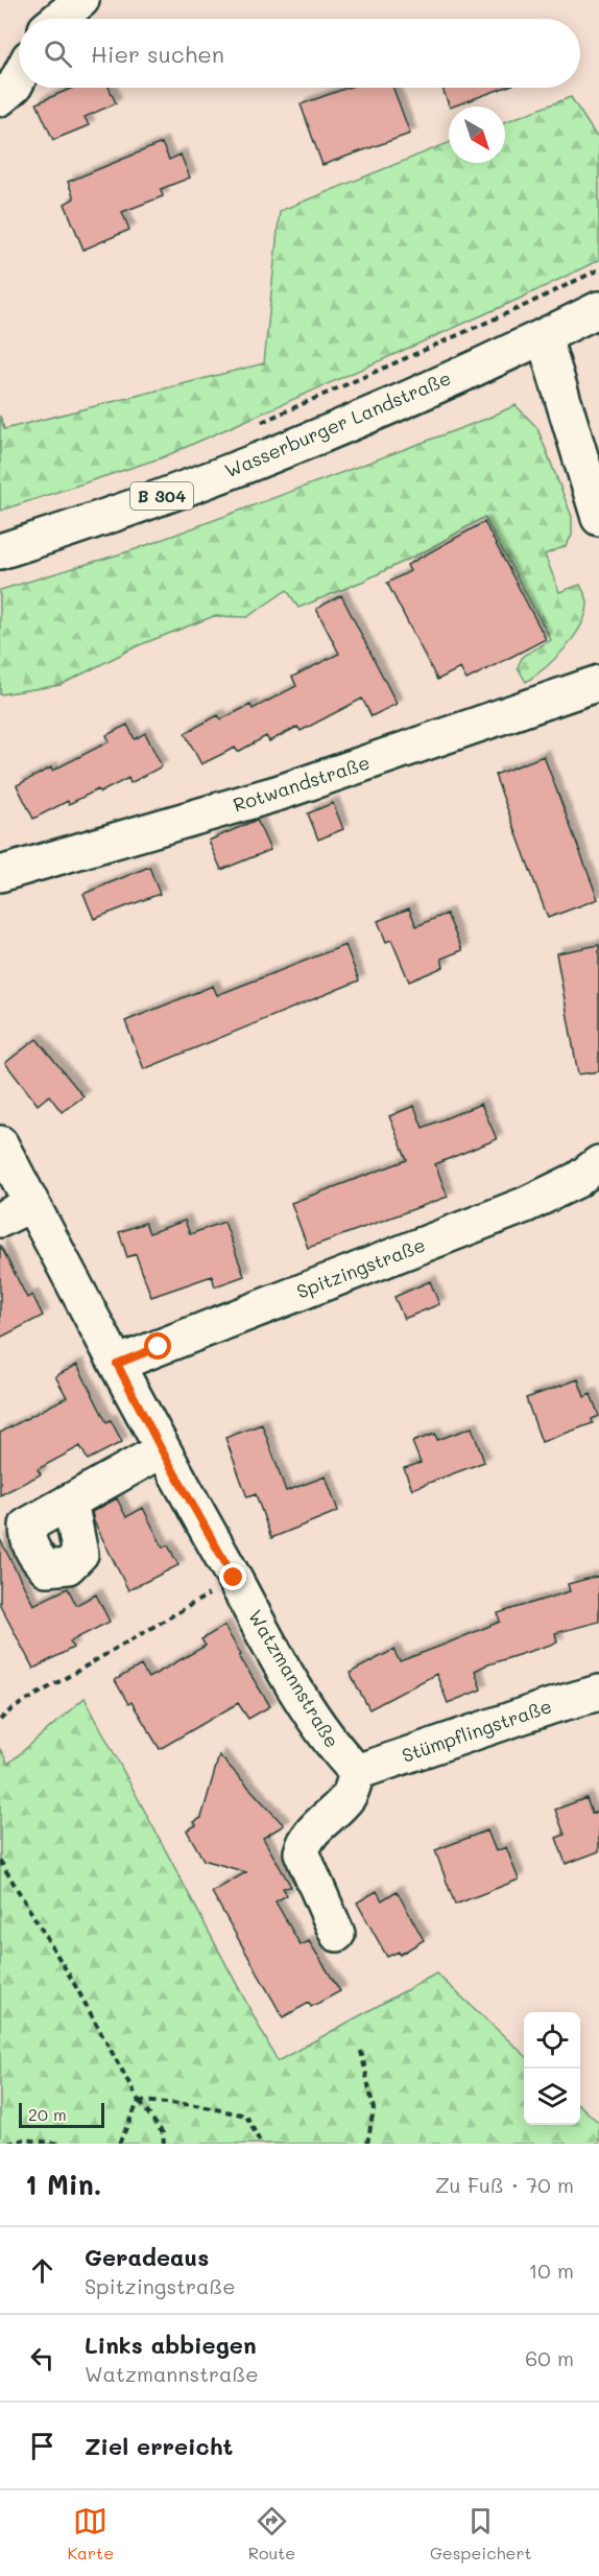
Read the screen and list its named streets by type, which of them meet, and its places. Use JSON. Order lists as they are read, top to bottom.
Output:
{
  "streets": {
    "street": [
      "Wasserburger Landstraße",
      "B 304",
      "Rotwandstraße",
      "Spitzingstraße",
      "Watzmannstraße",
      "Stümpflingstraße"
    ]
  },
  "crossings": [
    ["Spitzingstraße", "Watzmannstraße"],
    ["Watzmannstraße", "Stümpflingstraße"]
  ],
  "scale_bar": "20 m",
  "north": "bottom right",
  "page": {
    "search": "Hier suchen",
    "scale": "20 m",
    "heading": ["1 Min.", "Zu Fuß · 70 m"],
    "list": [
      ["Geradeaus", "Spitzingstraße", "10 m"],
      ["Links abbiegen", "Watzmannstraße", "60 m"],
      "Ziel erreicht"
    ],
    "nav": ["Karte", "Route", "Gespeichert"]
  }
}
